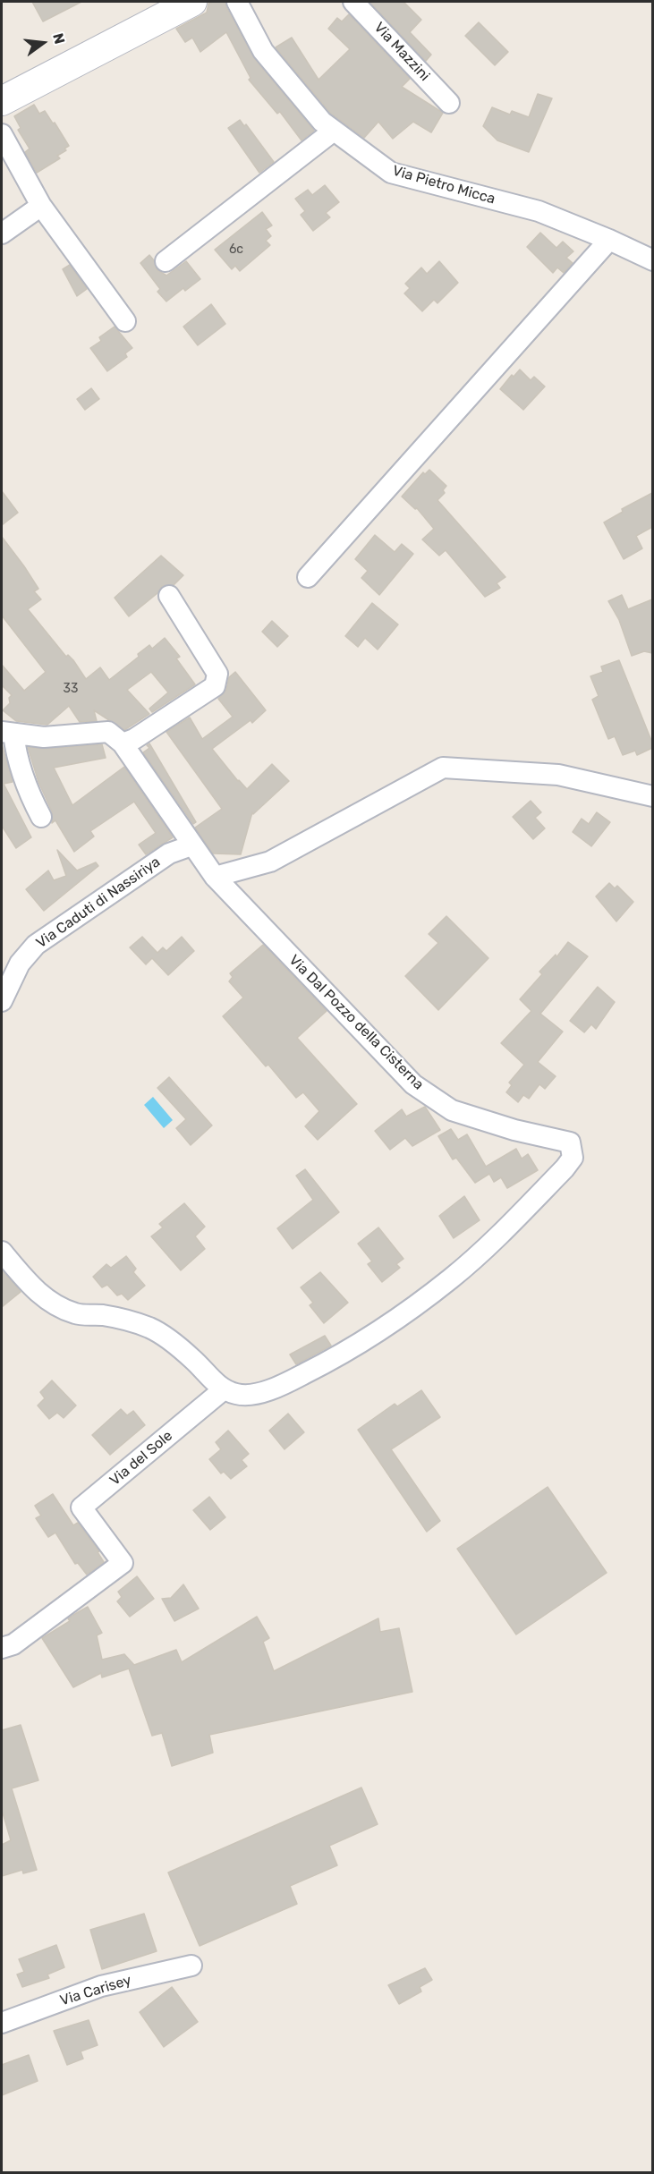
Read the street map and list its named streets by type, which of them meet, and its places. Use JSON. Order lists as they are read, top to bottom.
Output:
{
  "streets": {
    "street": [
      "Via Mazzini",
      "Via Pietro Micca",
      "Via Caduti di Nassiriya",
      "Via Dal Pozzo della Cisterna",
      "Via del Sole",
      "Via Carisey"
    ]
  },
  "crossings": [
    ["Via Caduti di Nassiriya", "Via Dal Pozzo della Cisterna"],
    ["Via Dal Pozzo della Cisterna", "Via del Sole"]
  ],
  "house_numbers": ["6c", "33"],
  "north": "right"
}
